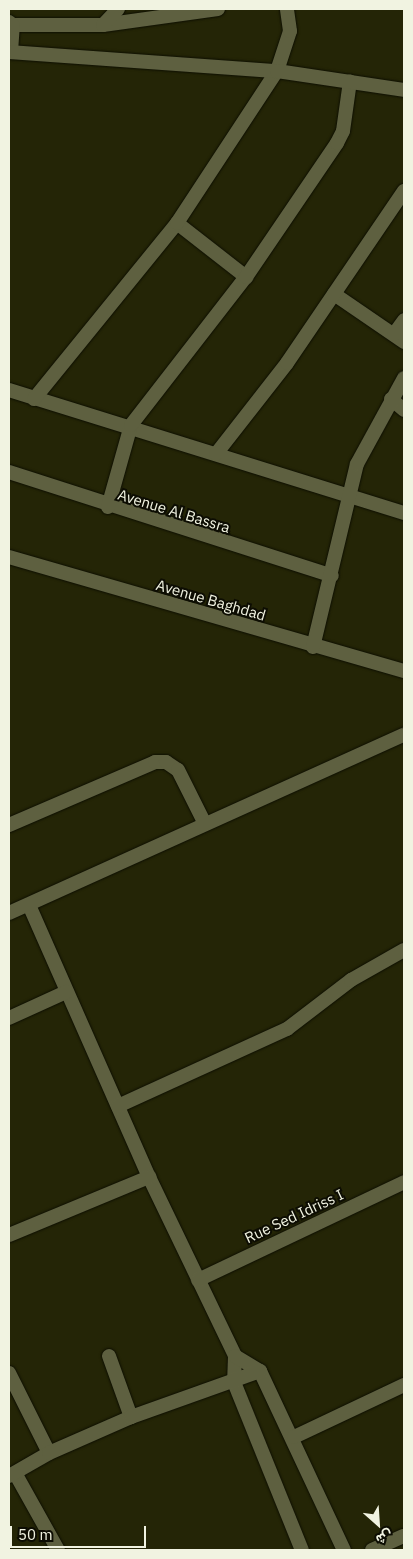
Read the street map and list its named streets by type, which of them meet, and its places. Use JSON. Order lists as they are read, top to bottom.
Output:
{
  "streets": {
    "street": ["Avenue Al Bassra", "Avenue Baghdad", "Rue Sed Idriss I"]
  },
  "scale_bar": "50 m",
  "north": "bottom right"
}
